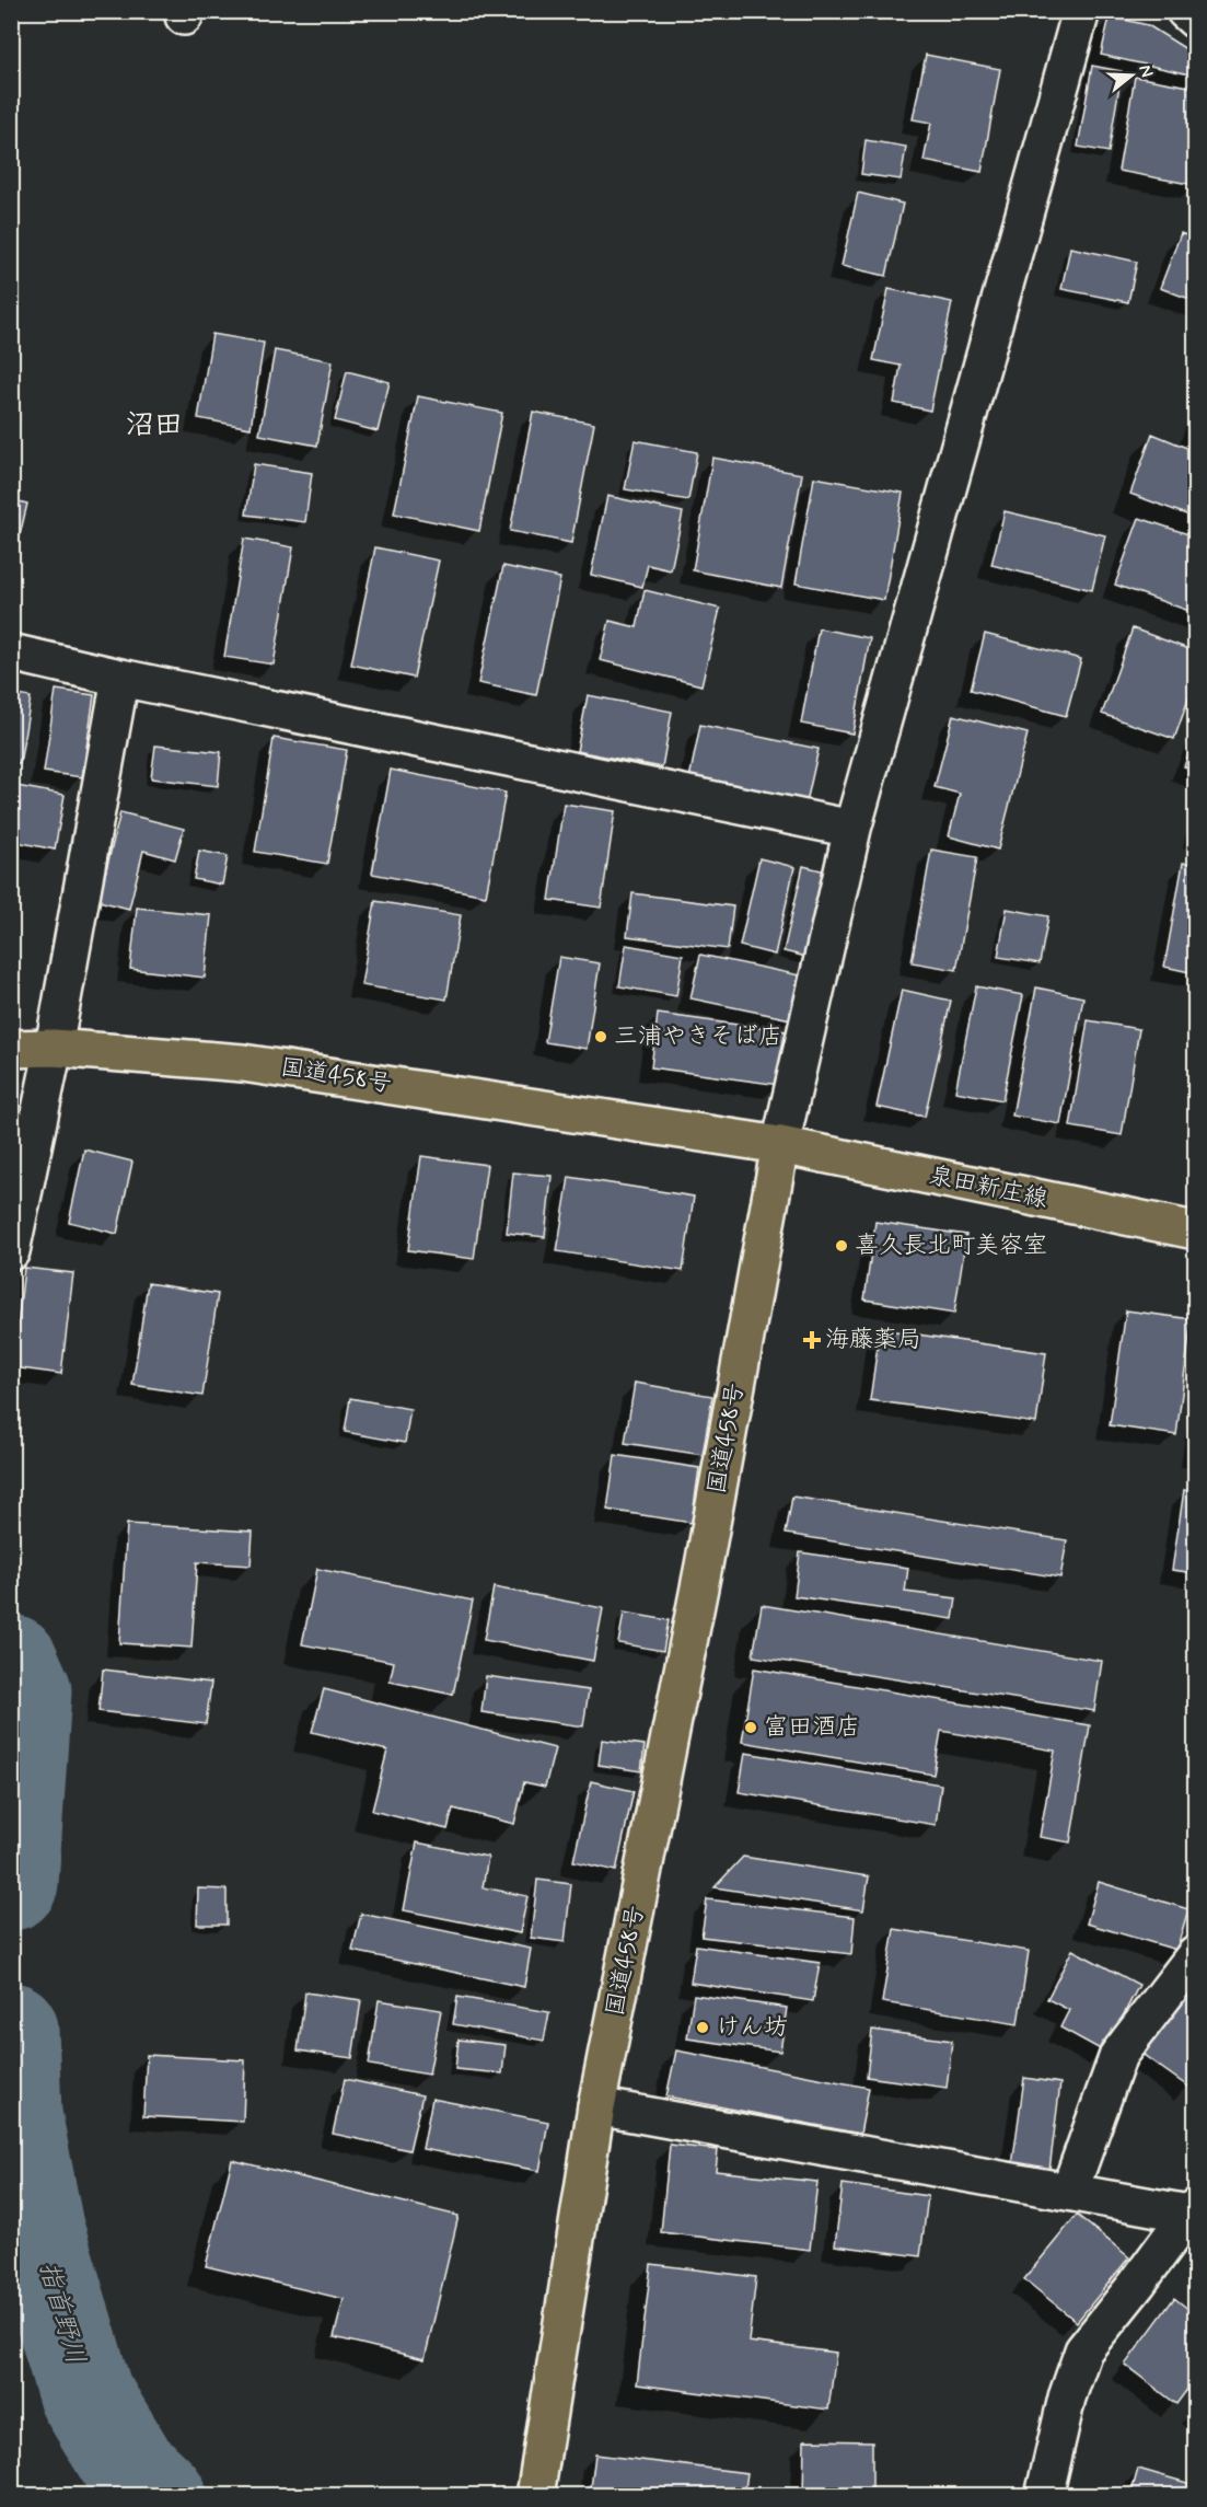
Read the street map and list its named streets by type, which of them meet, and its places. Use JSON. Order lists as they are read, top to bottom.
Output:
{
  "streets": {
    "main road": ["国道458号", "泉田新庄線"]
  },
  "crossings": [
    ["国道458号", "泉田新庄線"]
  ],
  "districts": ["沼田"],
  "water": ["指首野川"],
  "places": {
    "other": [
      "三浦やきそば店",
      "喜久長北町美容室",
      "富田酒店",
      "けん坊"
    ],
    "health": ["海藤薬局"]
  },
  "north": "right"
}
